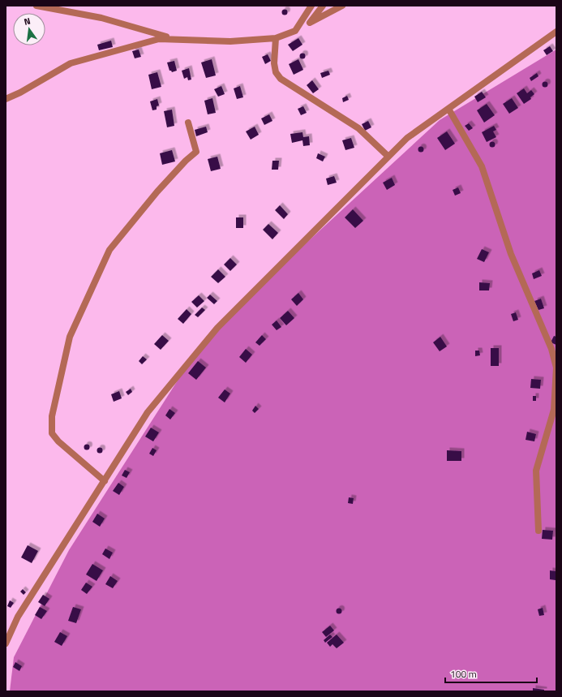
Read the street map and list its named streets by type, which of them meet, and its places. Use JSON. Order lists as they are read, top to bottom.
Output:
{
  "scale_bar": "100 m",
  "north": "top"
}
